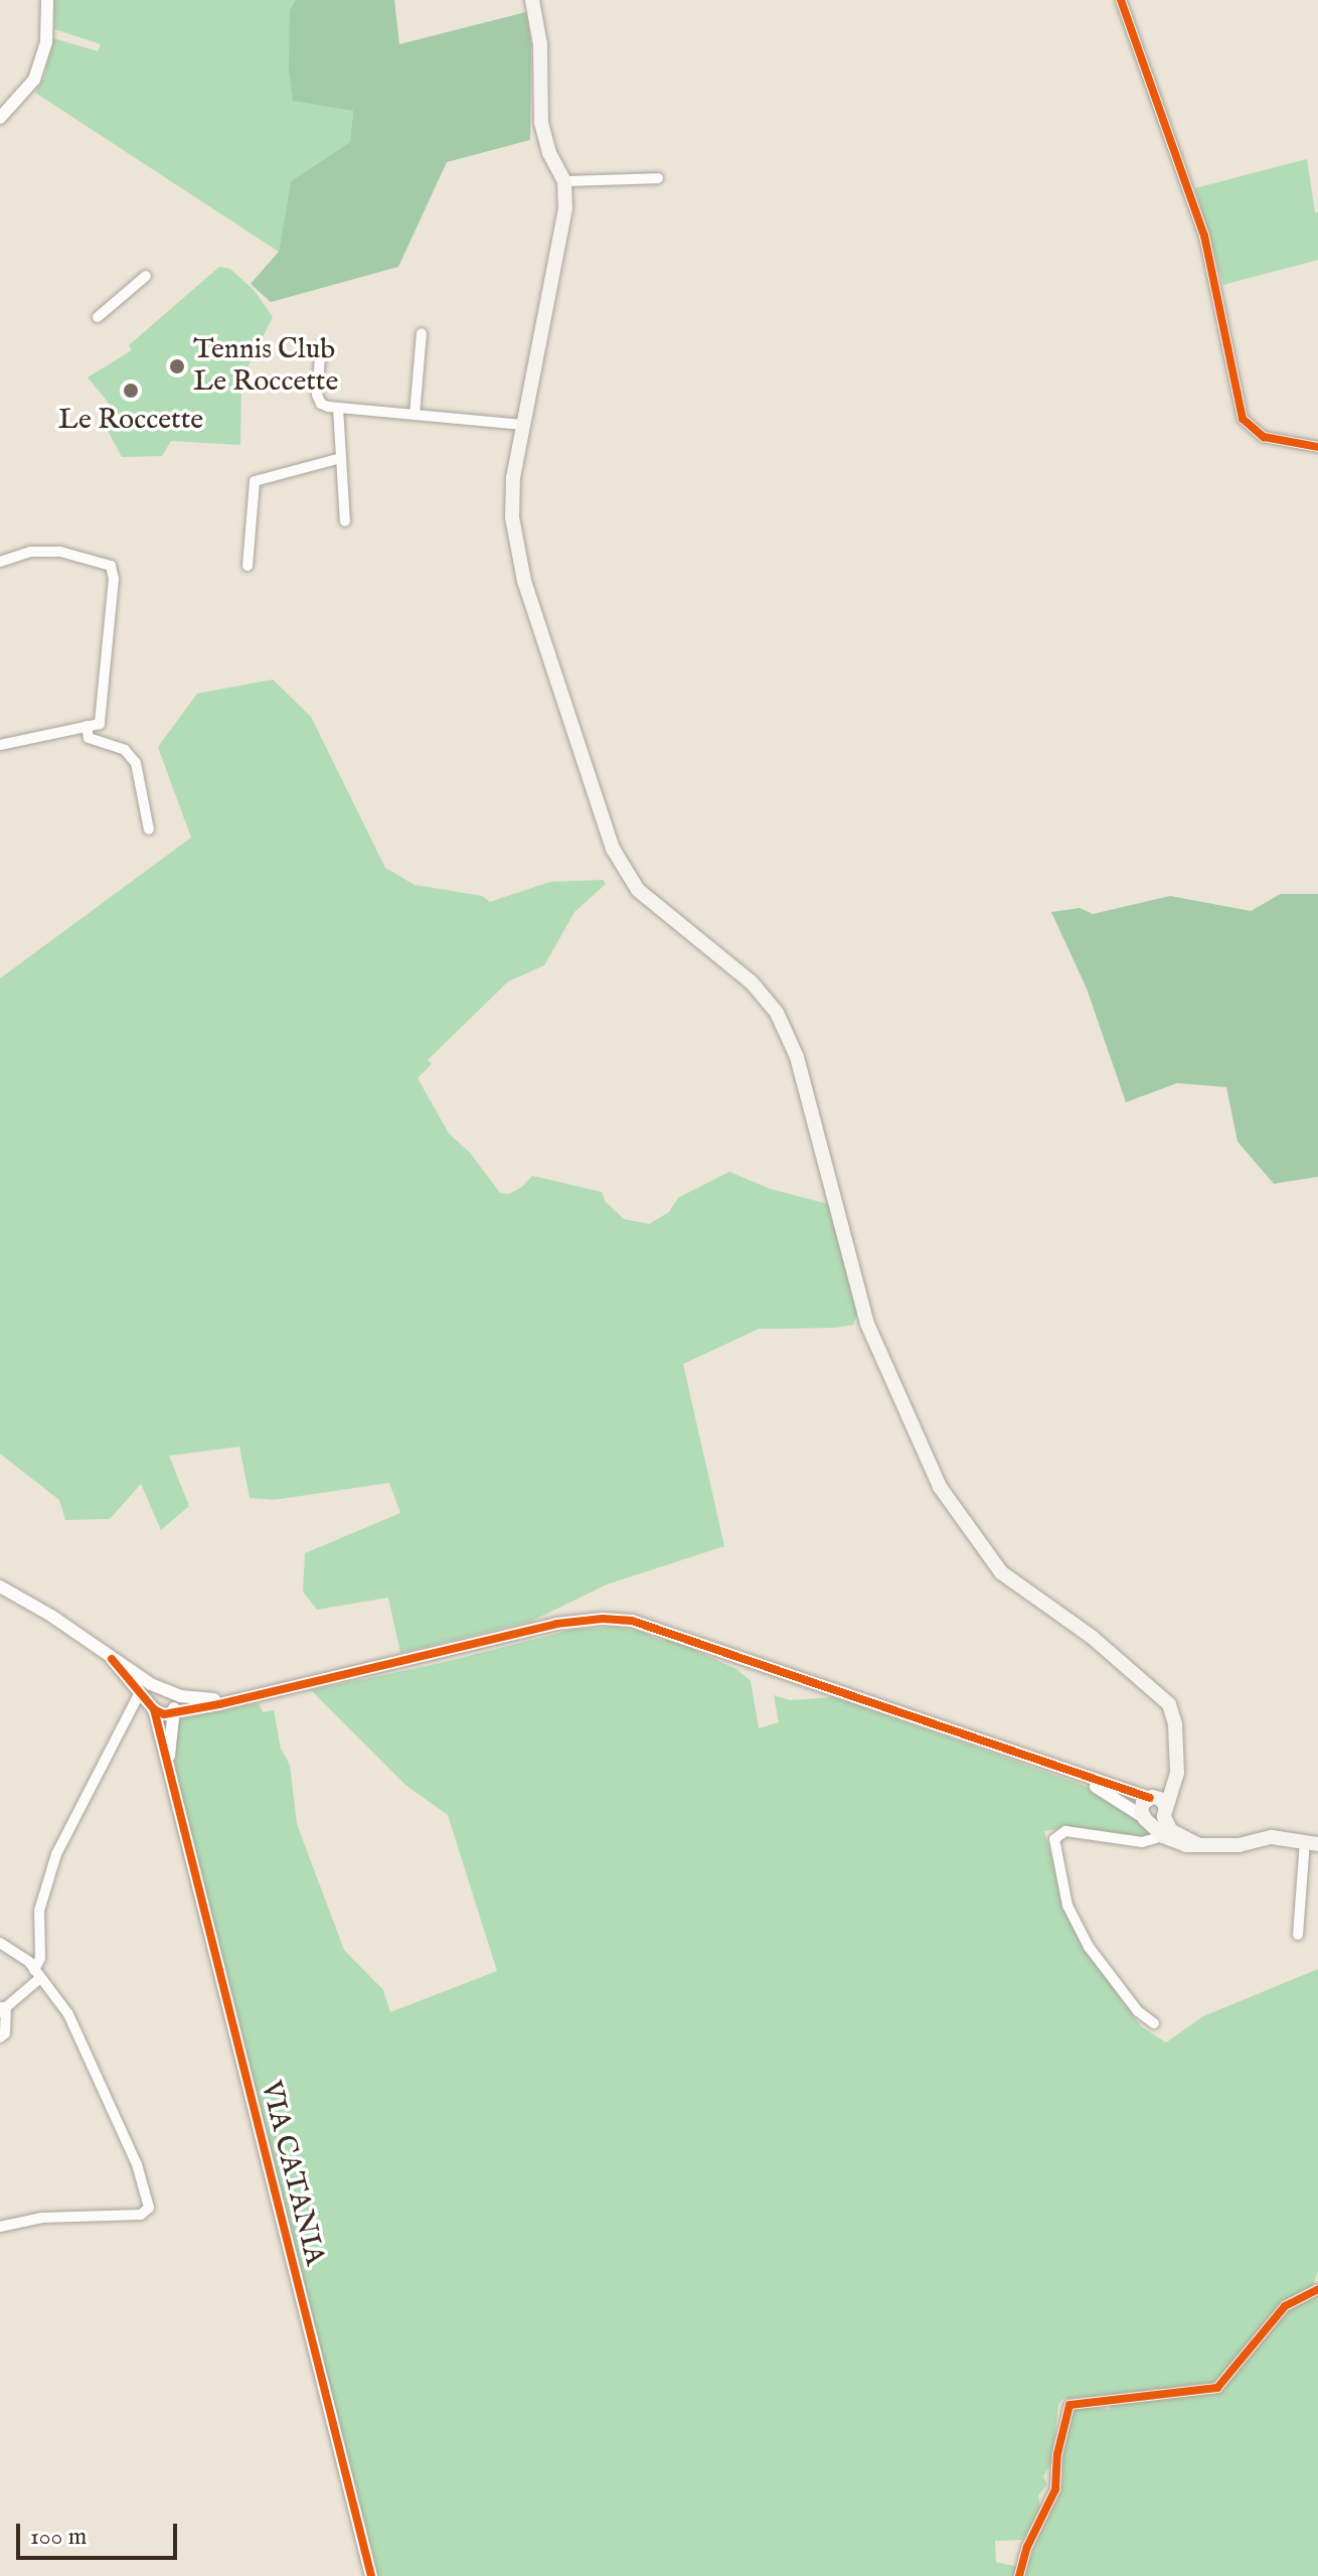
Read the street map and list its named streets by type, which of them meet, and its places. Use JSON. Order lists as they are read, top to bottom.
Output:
{
  "streets": {
    "street": ["VIA CATANIA"]
  },
  "places": ["Tennis Club Le Roccette", "Le Roccette"],
  "scale_bar": "100 m"
}
